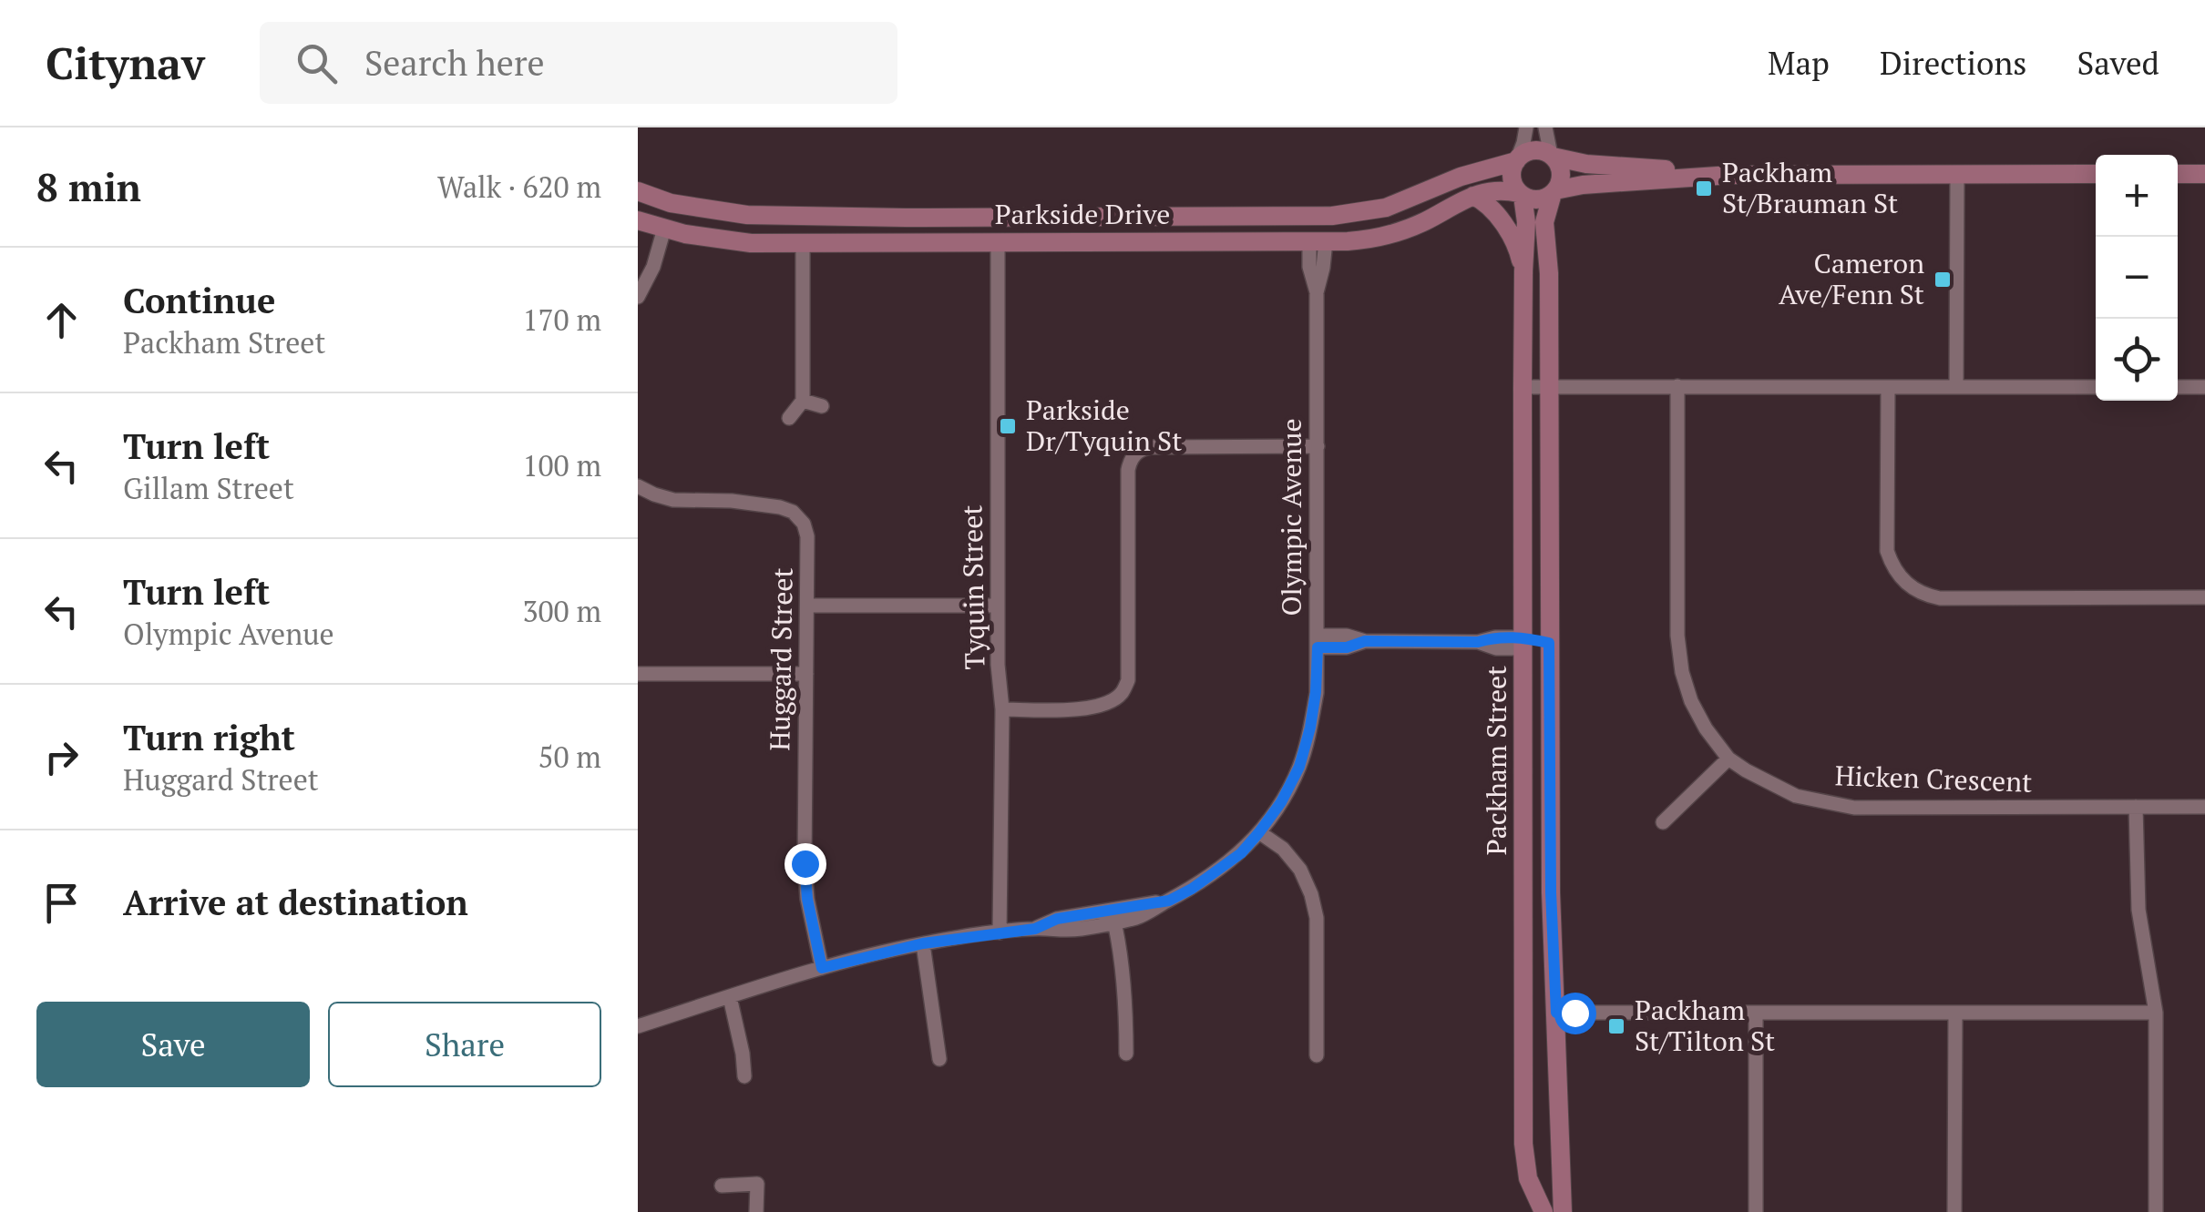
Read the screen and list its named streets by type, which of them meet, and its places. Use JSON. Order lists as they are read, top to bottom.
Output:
{
  "streets": {
    "street": [
      "Parkside Drive",
      "Olympic Avenue",
      "Tyquin Street",
      "Huggard Street",
      "Packham Street",
      "Hicken Crescent"
    ]
  },
  "crossings": [
    ["Parkside Drive", "Olympic Avenue"],
    ["Parkside Drive", "Tyquin Street"],
    ["Parkside Drive", "Packham Street"],
    ["Olympic Avenue", "Tyquin Street"],
    ["Olympic Avenue", "Huggard Street"]
  ],
  "places": {
    "transit": [
      "Packham St/Brauman St",
      "Cameron Ave/Fenn St",
      "Parkside Dr/Tyquin St",
      "Packham St/Tilton St"
    ]
  },
  "page": {
    "header": "Citynav",
    "search": "Search here",
    "nav": ["Map", "Directions", "Saved"],
    "heading": ["8 min", "Walk · 620 m"],
    "map_buttons": ["+", "−"],
    "list": [
      ["Continue", "Packham Street", "170 m"],
      ["Turn left", "Gillam Street", "100 m"],
      ["Turn left", "Olympic Avenue", "300 m"],
      ["Turn right", "Huggard Street", "50 m"],
      "Arrive at destination"
    ],
    "buttons": ["Save", "Share"]
  }
}
